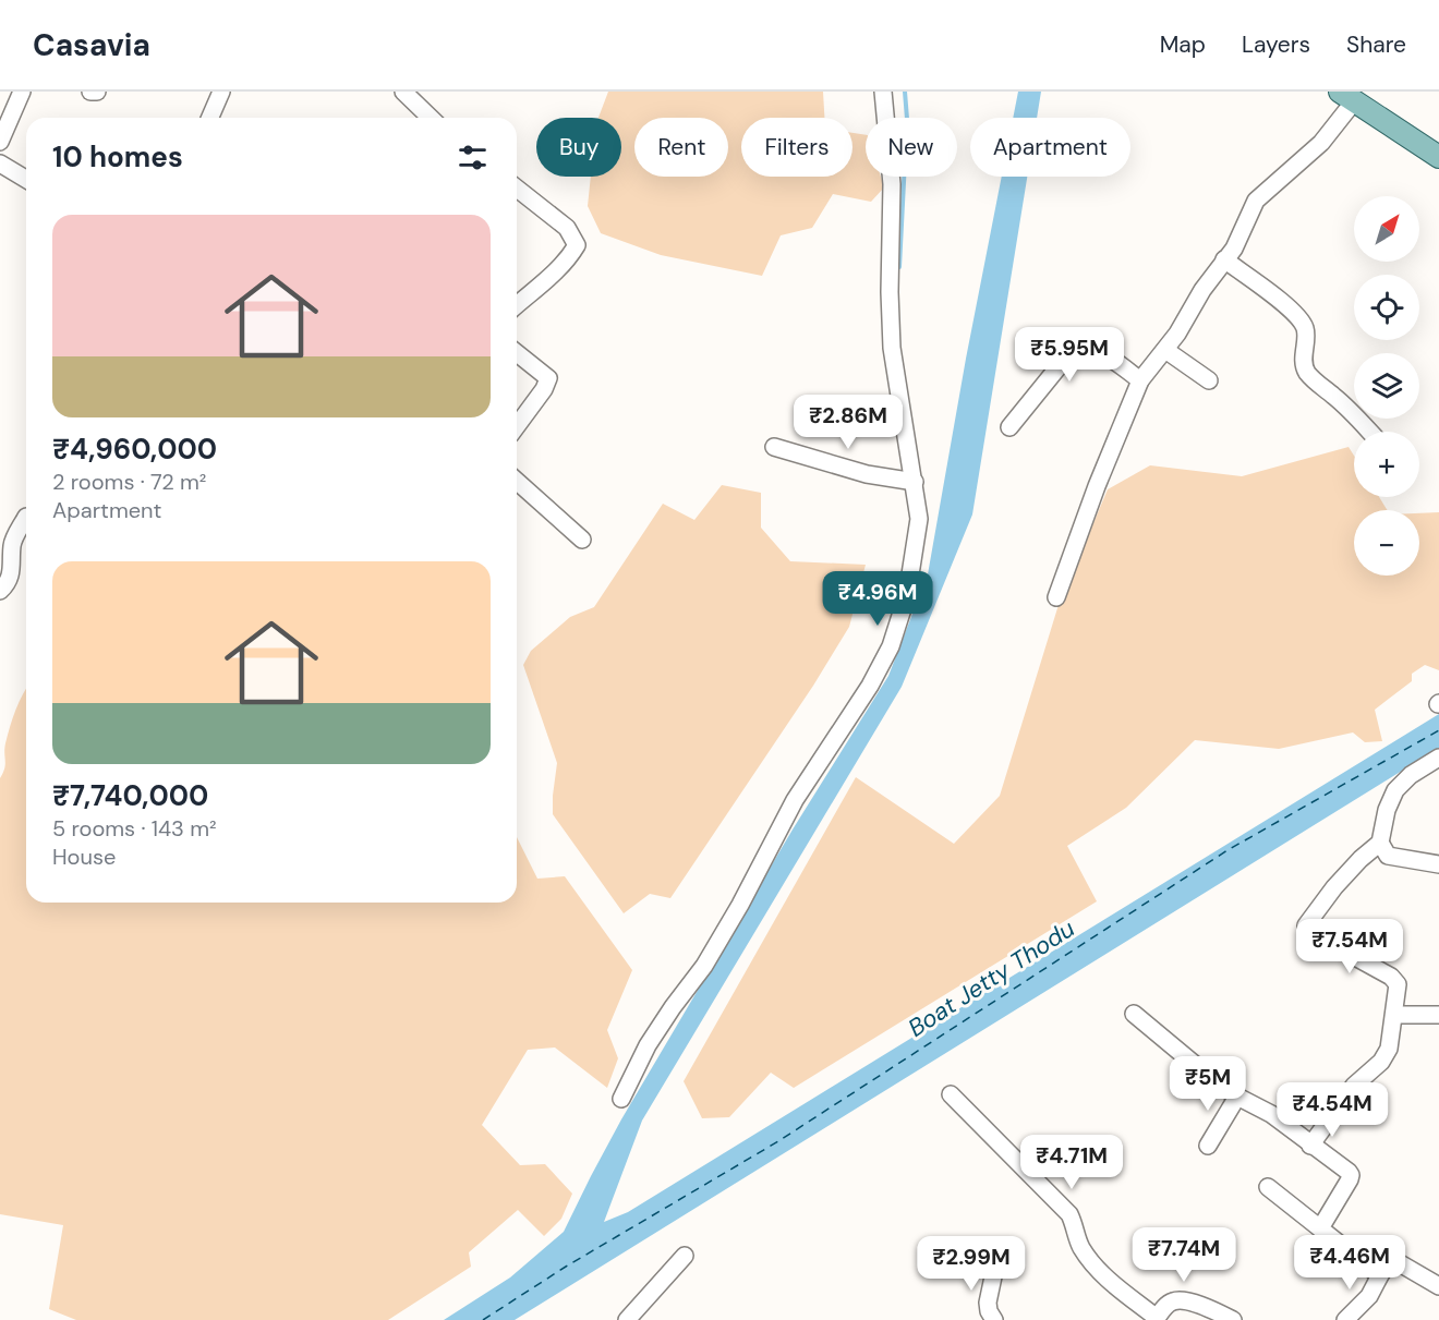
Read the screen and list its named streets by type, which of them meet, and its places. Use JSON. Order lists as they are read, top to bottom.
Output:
{
  "water": ["Boat Jetty Thodu"],
  "north": "top right",
  "page": {
    "header": "Casavia",
    "nav": ["Map", "Layers", "Share"],
    "chip": [
      "Buy",
      "Rent",
      "Filters",
      "New",
      "Apartment"
    ],
    "heading": "10 homes",
    "map_buttons": ["+", "−"],
    "list": [
      {
        "name": "₹4,960,000",
        "note": "2 rooms · 72 m² · Apartment"
      },
      {
        "name": "₹7,740,000",
        "note": "5 rooms · 143 m² · House"
      }
    ],
    "price": [
      "₹5.95M",
      "₹2.86M",
      "₹4.96M",
      "₹7.54M",
      "₹5M",
      "₹4.54M",
      "₹4.71M",
      "₹7.74M",
      "₹4.46M",
      "₹2.99M"
    ]
  }
}
